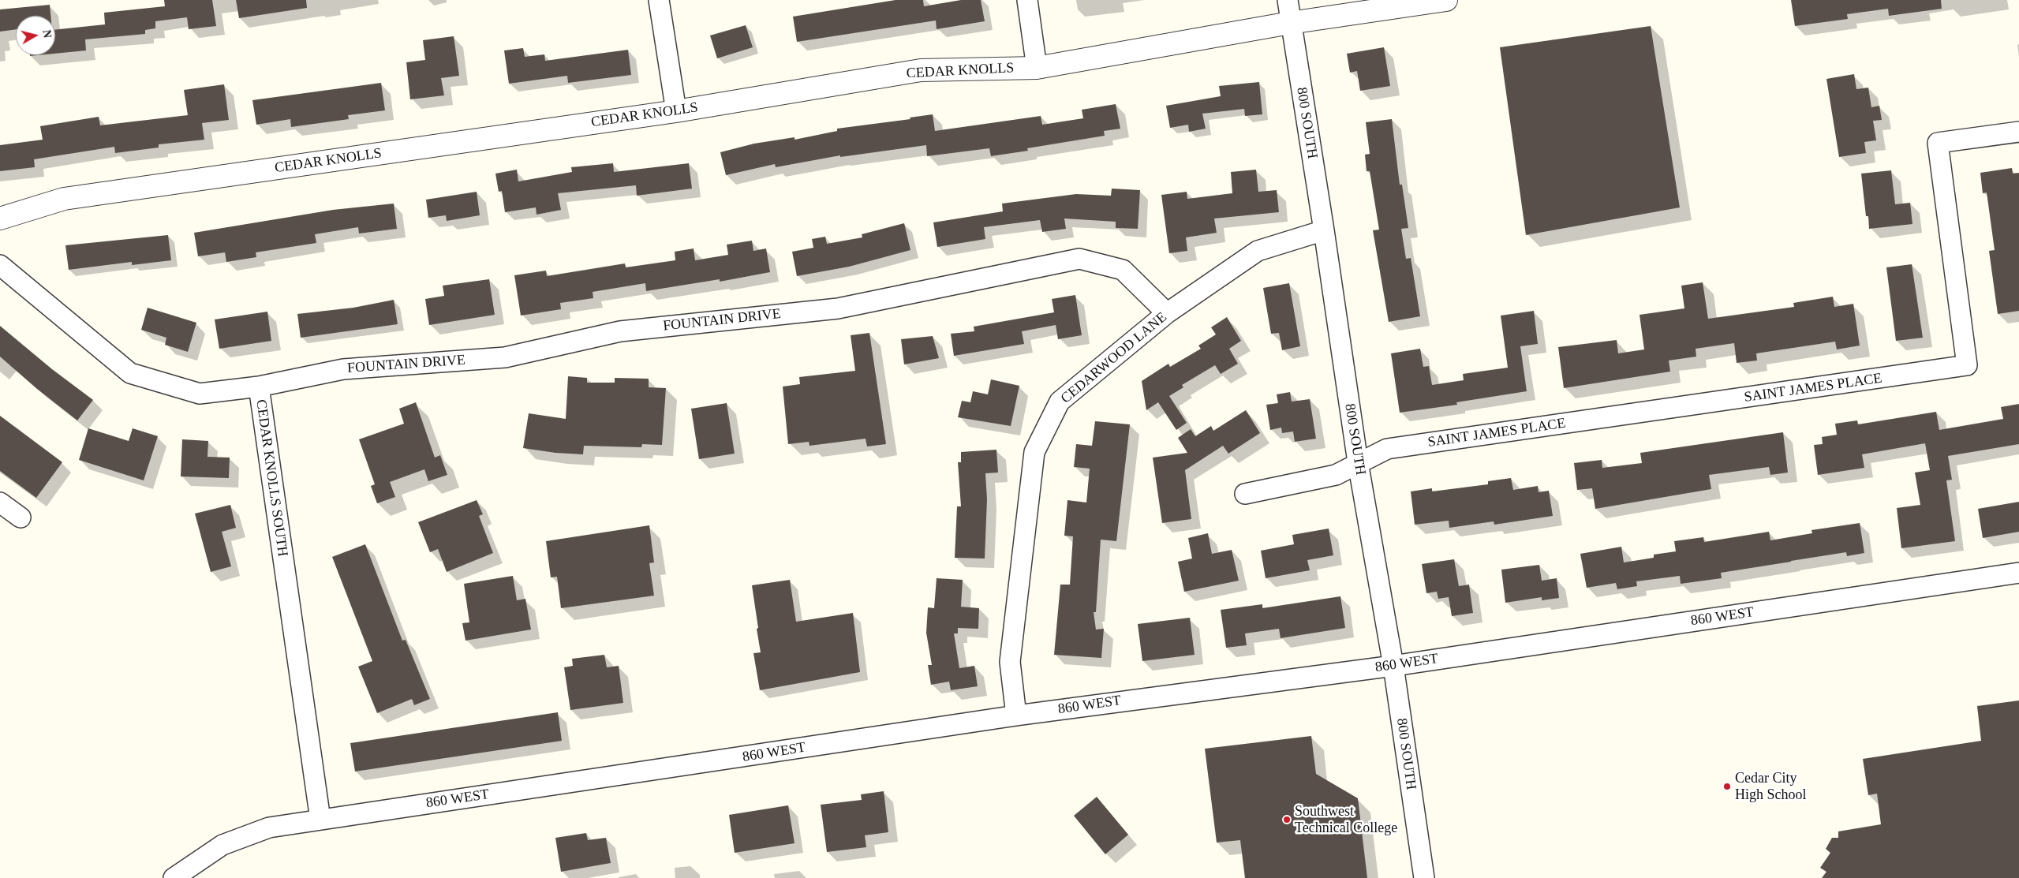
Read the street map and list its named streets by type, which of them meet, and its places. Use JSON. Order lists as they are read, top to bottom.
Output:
{
  "streets": {
    "street": [
      "CEDAR KNOLLS",
      "800 SOUTH",
      "FOUNTAIN DRIVE",
      "CEDARWOOD LANE",
      "SAINT JAMES PLACE",
      "CEDAR KNOLLS SOUTH",
      "860 WEST"
    ]
  },
  "crossings": [
    ["CEDAR KNOLLS", "800 SOUTH"],
    ["800 SOUTH", "CEDARWOOD LANE"],
    ["800 SOUTH", "SAINT JAMES PLACE"],
    ["800 SOUTH", "860 WEST"],
    ["FOUNTAIN DRIVE", "CEDARWOOD LANE"],
    ["FOUNTAIN DRIVE", "CEDAR KNOLLS SOUTH"],
    ["CEDARWOOD LANE", "860 WEST"],
    ["CEDAR KNOLLS SOUTH", "860 WEST"]
  ],
  "places": ["Cedar City High School", "Southwest Technical College"],
  "north": "right"
}
